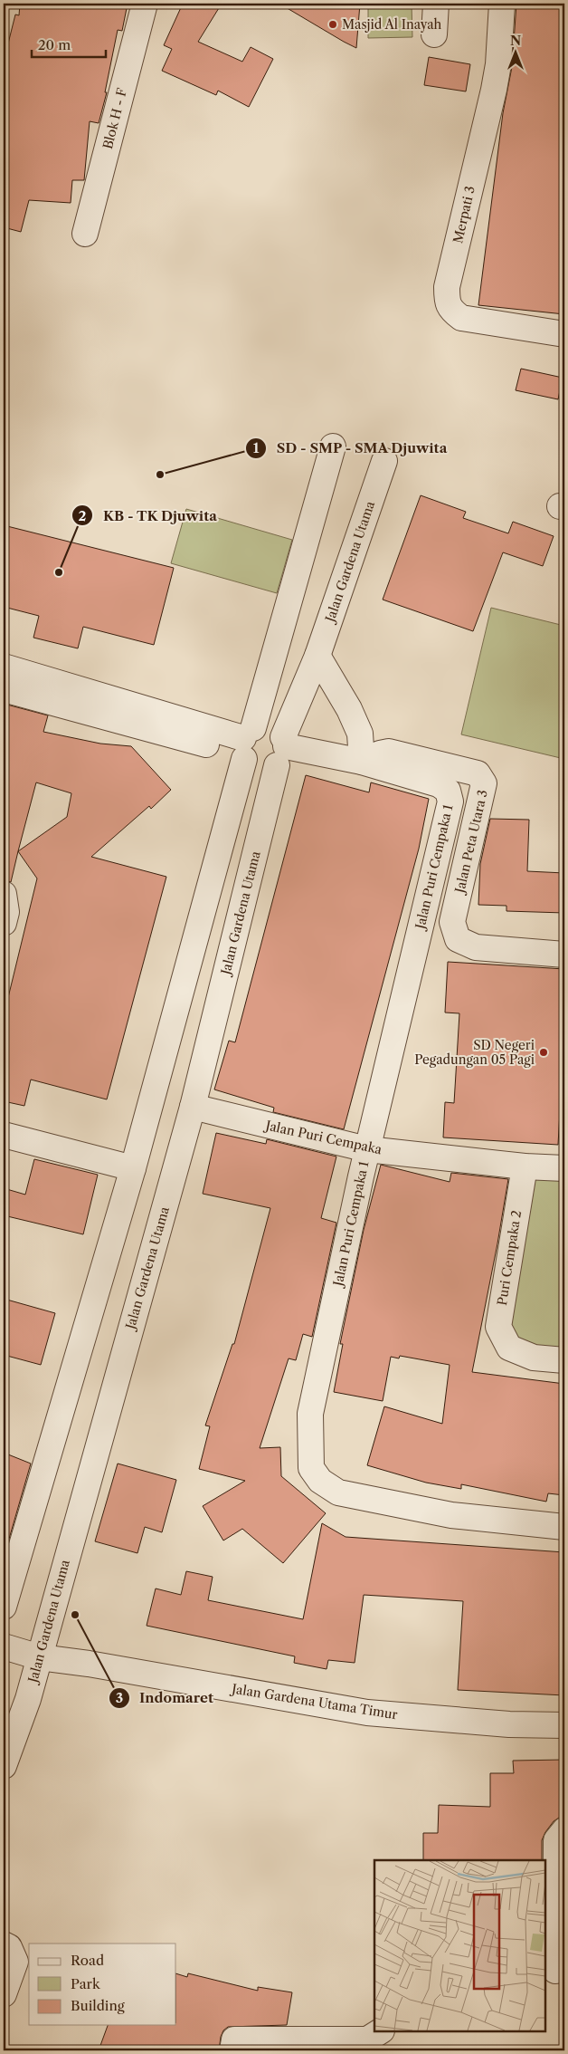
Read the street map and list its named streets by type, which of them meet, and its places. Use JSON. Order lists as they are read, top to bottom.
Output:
{
  "streets": {
    "street": [
      "Blok H - F",
      "Merpati 3",
      "Jalan Gardena Utama",
      "Jalan Peta Utara 3",
      "Jalan Puri Cempaka 1",
      "Jalan Puri Cempaka",
      "Puri Cempaka 2",
      "Jalan Gardena Utama Timur"
    ]
  },
  "crossings": [
    ["Jalan Gardena Utama", "Jalan Puri Cempaka 1"],
    ["Jalan Gardena Utama", "Jalan Puri Cempaka"],
    ["Jalan Gardena Utama", "Jalan Gardena Utama Timur"],
    ["Jalan Peta Utara 3", "Jalan Puri Cempaka 1"],
    ["Jalan Puri Cempaka 1", "Jalan Puri Cempaka"],
    ["Jalan Puri Cempaka", "Puri Cempaka 2"]
  ],
  "places": [
    "Masjid Al Inayah",
    "SD - SMP - SMA Djuwita",
    "KB - TK Djuwita",
    "SD Negeri Pegadungan 05 Pagi",
    "Indomaret"
  ],
  "legend": ["Road", "Park", "Building"],
  "scale_bar": "20 m",
  "north": "top"
}
